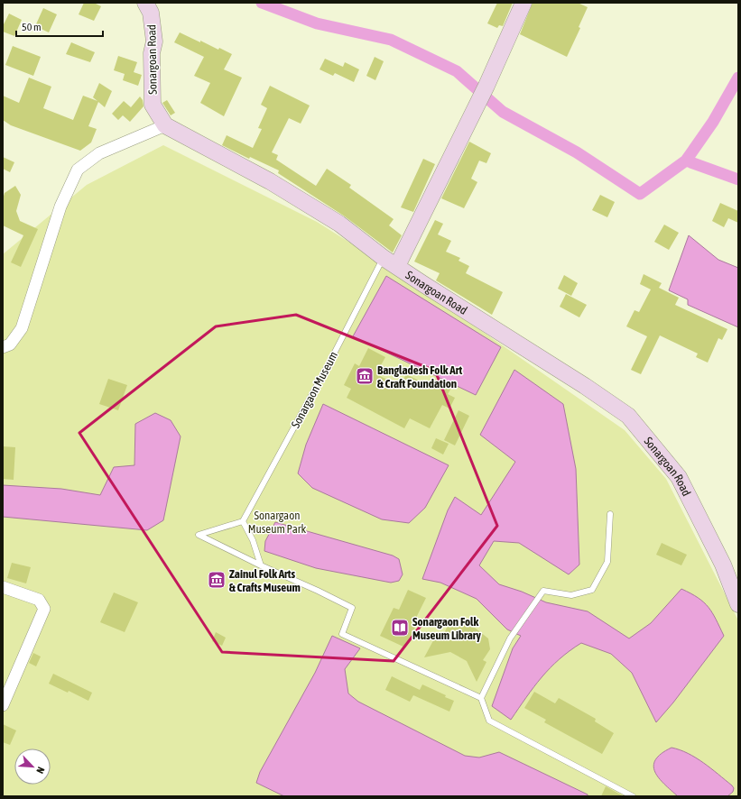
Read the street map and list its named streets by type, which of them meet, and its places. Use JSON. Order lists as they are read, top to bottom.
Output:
{
  "streets": {
    "main road": ["Sonargoan Road"],
    "lane": ["Sonargaon Museum"]
  },
  "crossings": [
    ["Sonargoan Road", "Sonargaon Museum"]
  ],
  "parks": ["Sonargaon Museum Park"],
  "places": {
    "museum": ["Bangladesh Folk Art & Craft Foundation", "Zainul Folk Arts & Crafts Museum"],
    "library": ["Sonargaon Folk Museum Library"]
  },
  "scale_bar": "50 m",
  "north": "bottom right"
}
